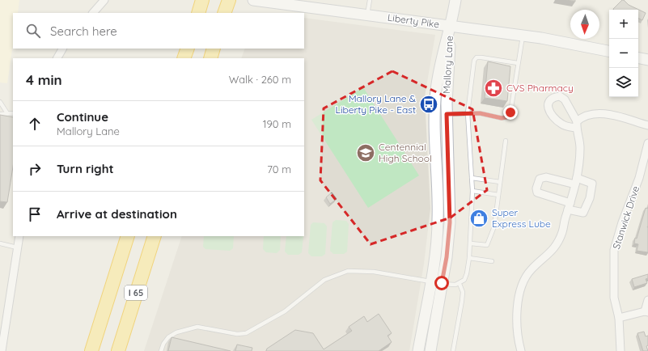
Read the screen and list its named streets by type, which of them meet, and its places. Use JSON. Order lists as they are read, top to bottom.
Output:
{
  "streets": {
    "highway": ["I 65"],
    "main road": ["Liberty Pike", "Mallory Lane"],
    "street": ["Stanwick Drive"]
  },
  "crossings": [
    ["Liberty Pike", "Mallory Lane"]
  ],
  "places": {
    "pharmacy": ["CVS Pharmacy"],
    "bus stop": ["Mallory Lane & Liberty Pike - East"],
    "school or university": ["Centennial High School"],
    "shop": ["Super Express Lube"]
  },
  "north": "bottom",
  "page": {
    "map_buttons": ["+", "−"],
    "search": "Search here",
    "heading": ["4 min", "Walk · 260 m"],
    "list": [
      ["Continue", "Mallory Lane", "190 m"],
      ["Turn right", "70 m"],
      "Arrive at destination"
    ]
  }
}
